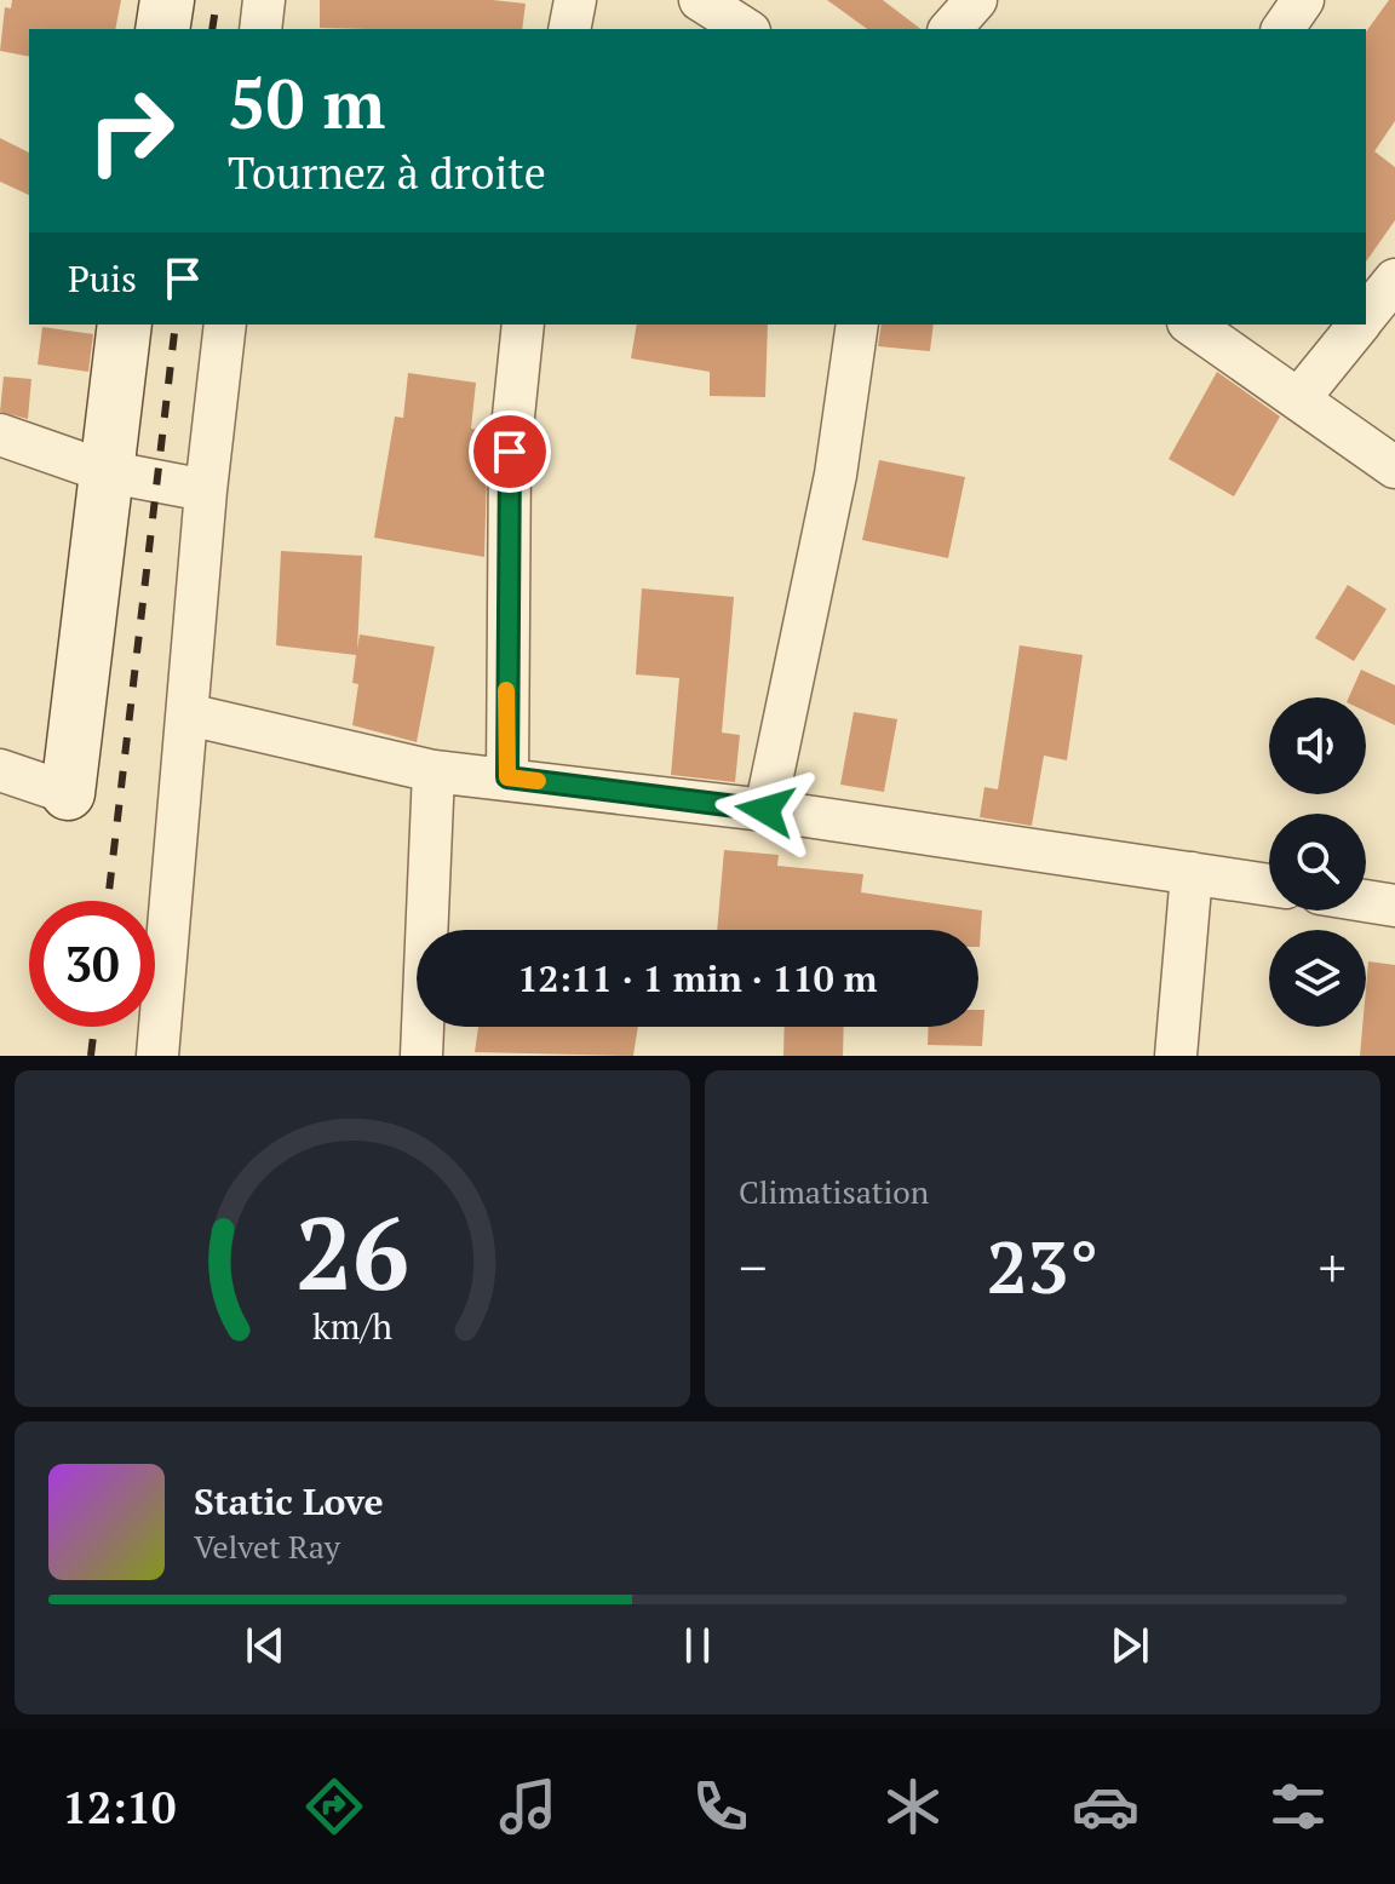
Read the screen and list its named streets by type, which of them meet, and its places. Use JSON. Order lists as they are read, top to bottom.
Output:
{
  "page": {
    "turn": ["50 m", "Tournez à droite"],
    "then": "Puis",
    "limit": "30",
    "trip": "12:11 · 1 min · 110 m",
    "tile": "Climatisation",
    "heat": ["−", "23°", "+"],
    "song": ["Static Love", "Velvet Ray"],
    "tabs": "12:10",
    "gauge": ["26", "km/h"]
  }
}
